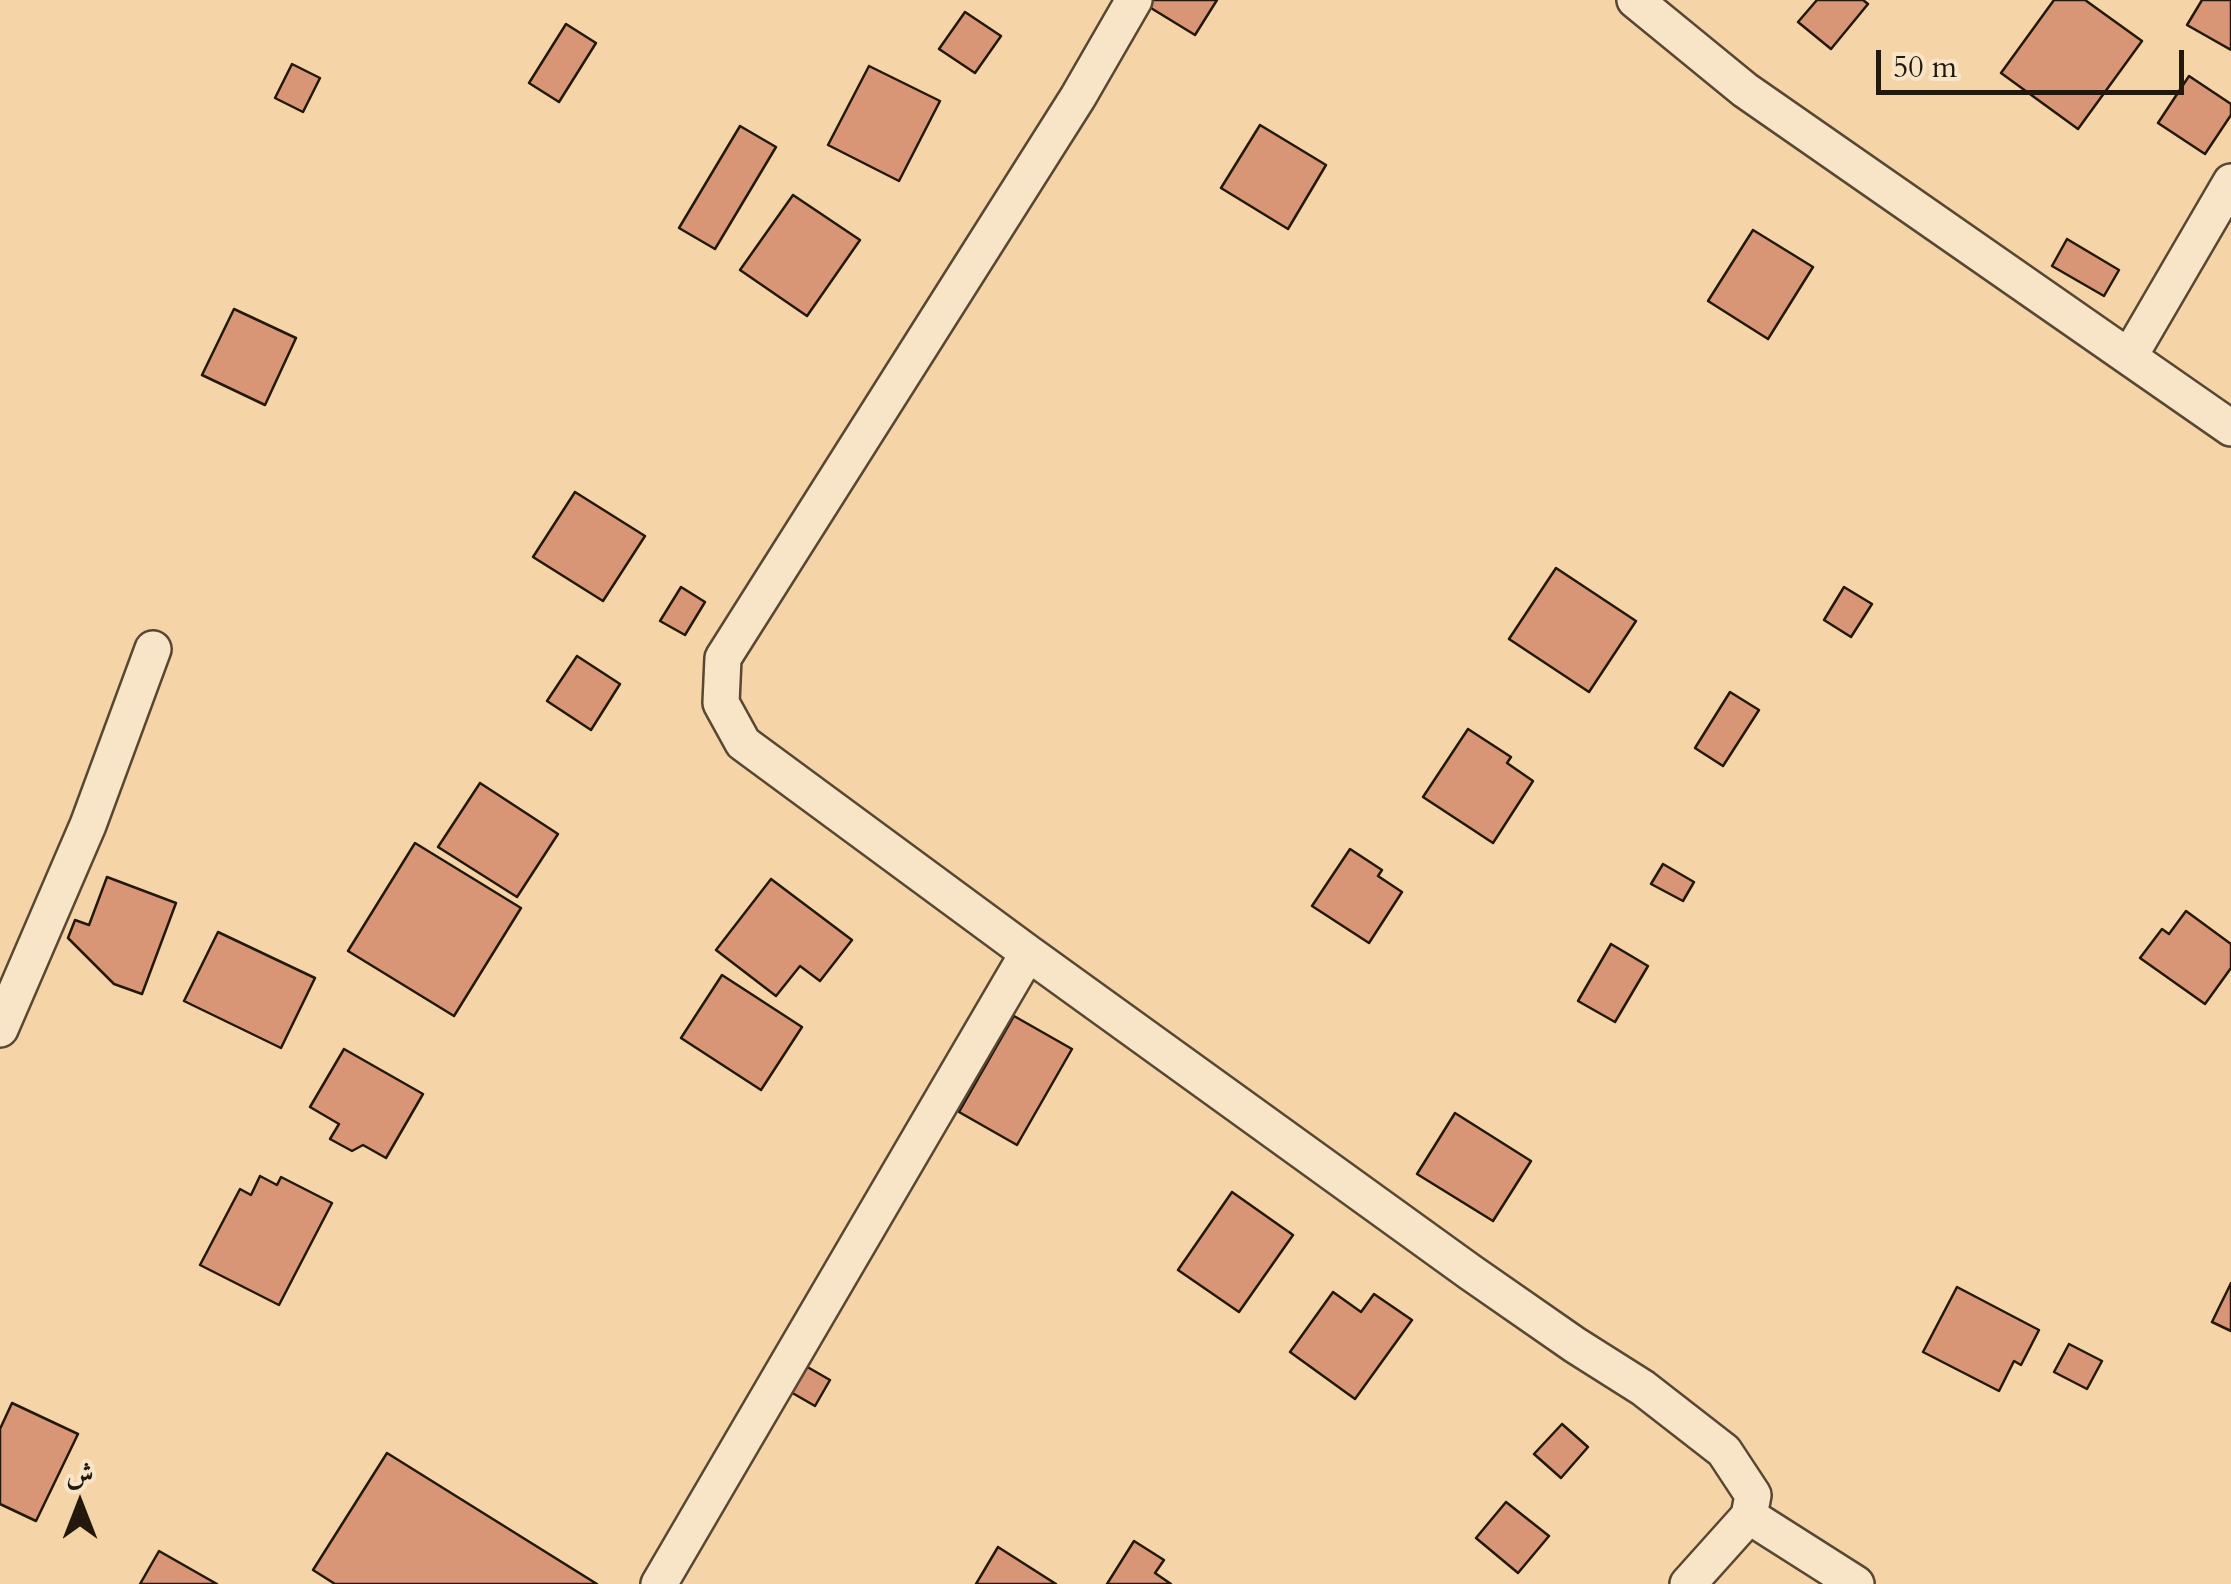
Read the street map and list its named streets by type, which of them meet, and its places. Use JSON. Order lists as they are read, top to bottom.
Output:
{
  "scale_bar": "50 m",
  "north": "top"
}
